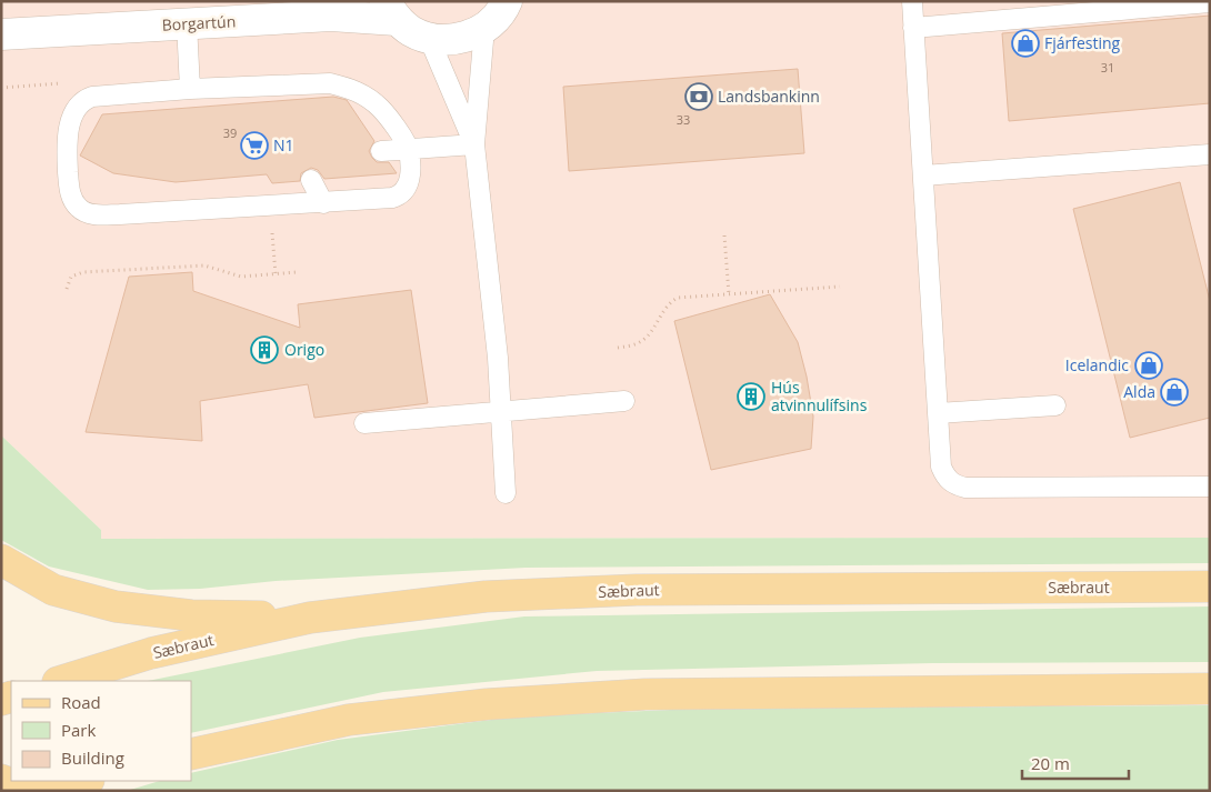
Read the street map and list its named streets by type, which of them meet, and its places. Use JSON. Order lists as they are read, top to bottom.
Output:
{
  "streets": {
    "main road": ["Sæbraut"],
    "street": ["Borgartún"]
  },
  "places": {
    "shop": ["Fjárfesting", "Icelandic", "Alda"],
    "bank": ["Landsbankinn"],
    "supermarket": ["N1"],
    "building": ["Origo", "Hús atvinnulífsins"]
  },
  "house_numbers": ["31", "33", "39"],
  "legend": ["Road", "Park", "Building"],
  "scale_bar": "20 m"
}
